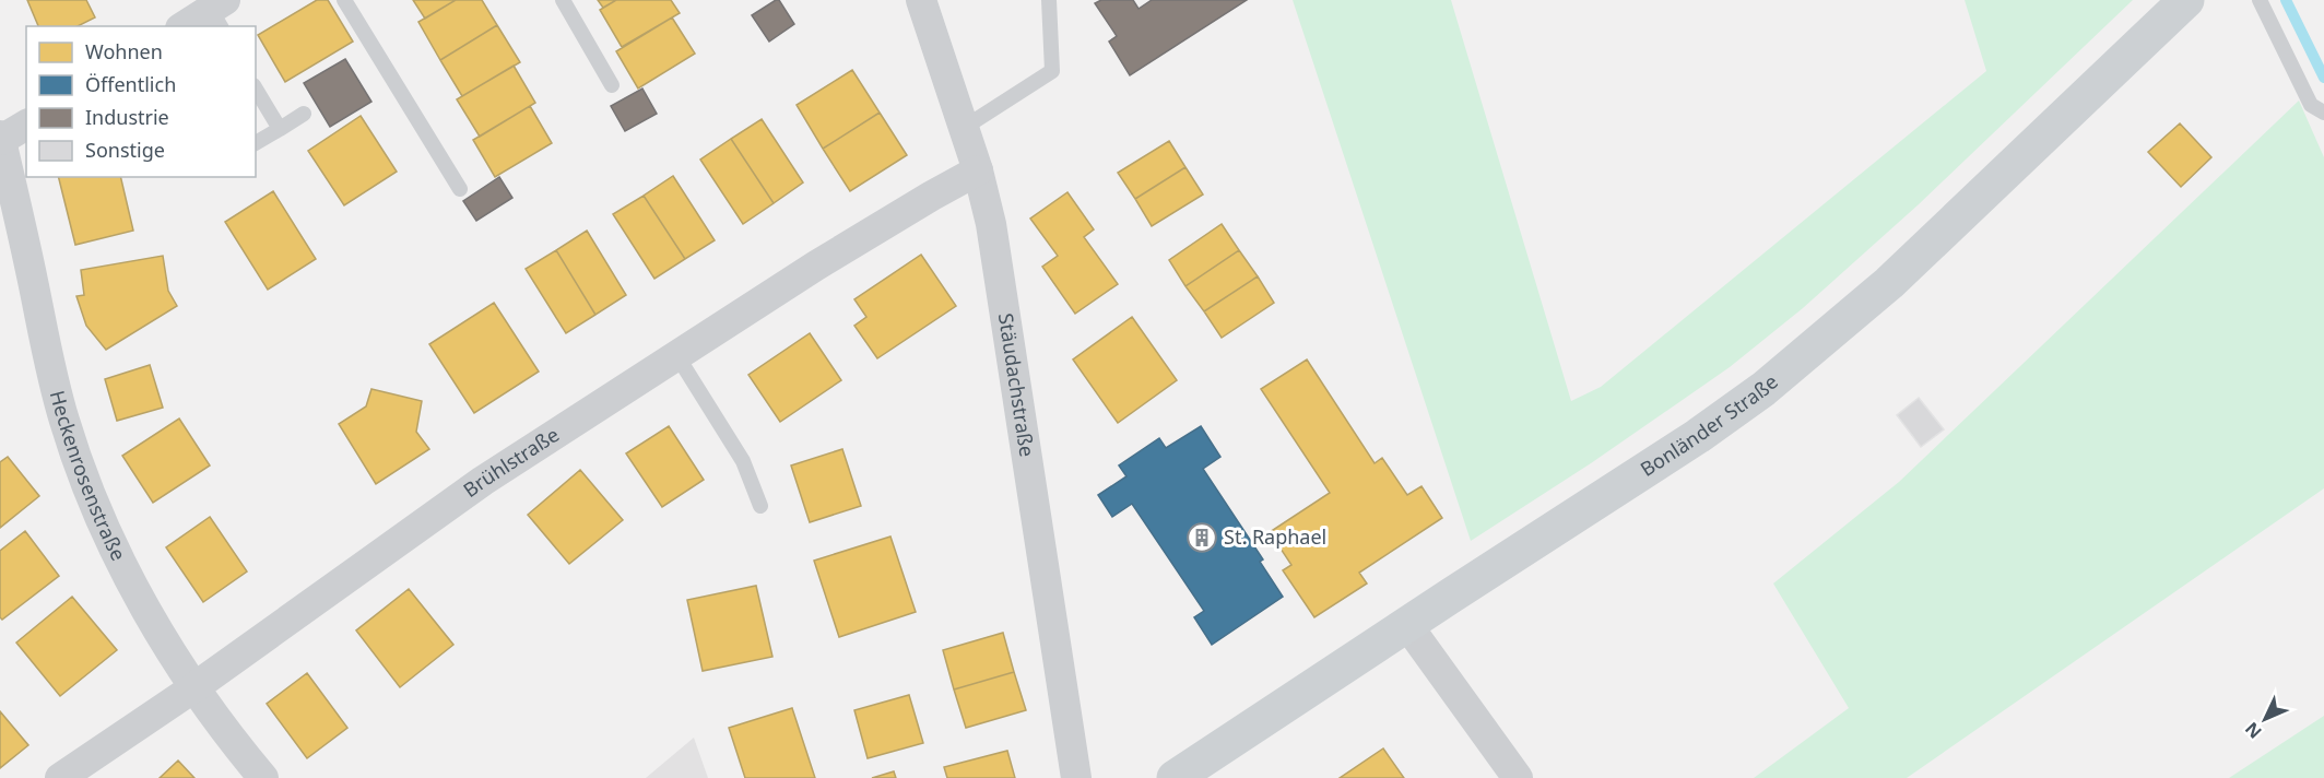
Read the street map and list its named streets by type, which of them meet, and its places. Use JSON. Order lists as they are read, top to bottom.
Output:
{
  "streets": {
    "street": [
      "Stäudachstraße",
      "Bonländer Straße",
      "Brühlstraße",
      "Heckenrosenstraße"
    ]
  },
  "crossings": [
    ["Stäudachstraße", "Brühlstraße"],
    ["Brühlstraße", "Heckenrosenstraße"]
  ],
  "places": {
    "building": ["St. Raphael"]
  },
  "legend": [
    "Wohnen",
    "Öffentlich",
    "Industrie",
    "Sonstige"
  ],
  "north": "bottom left"
}
